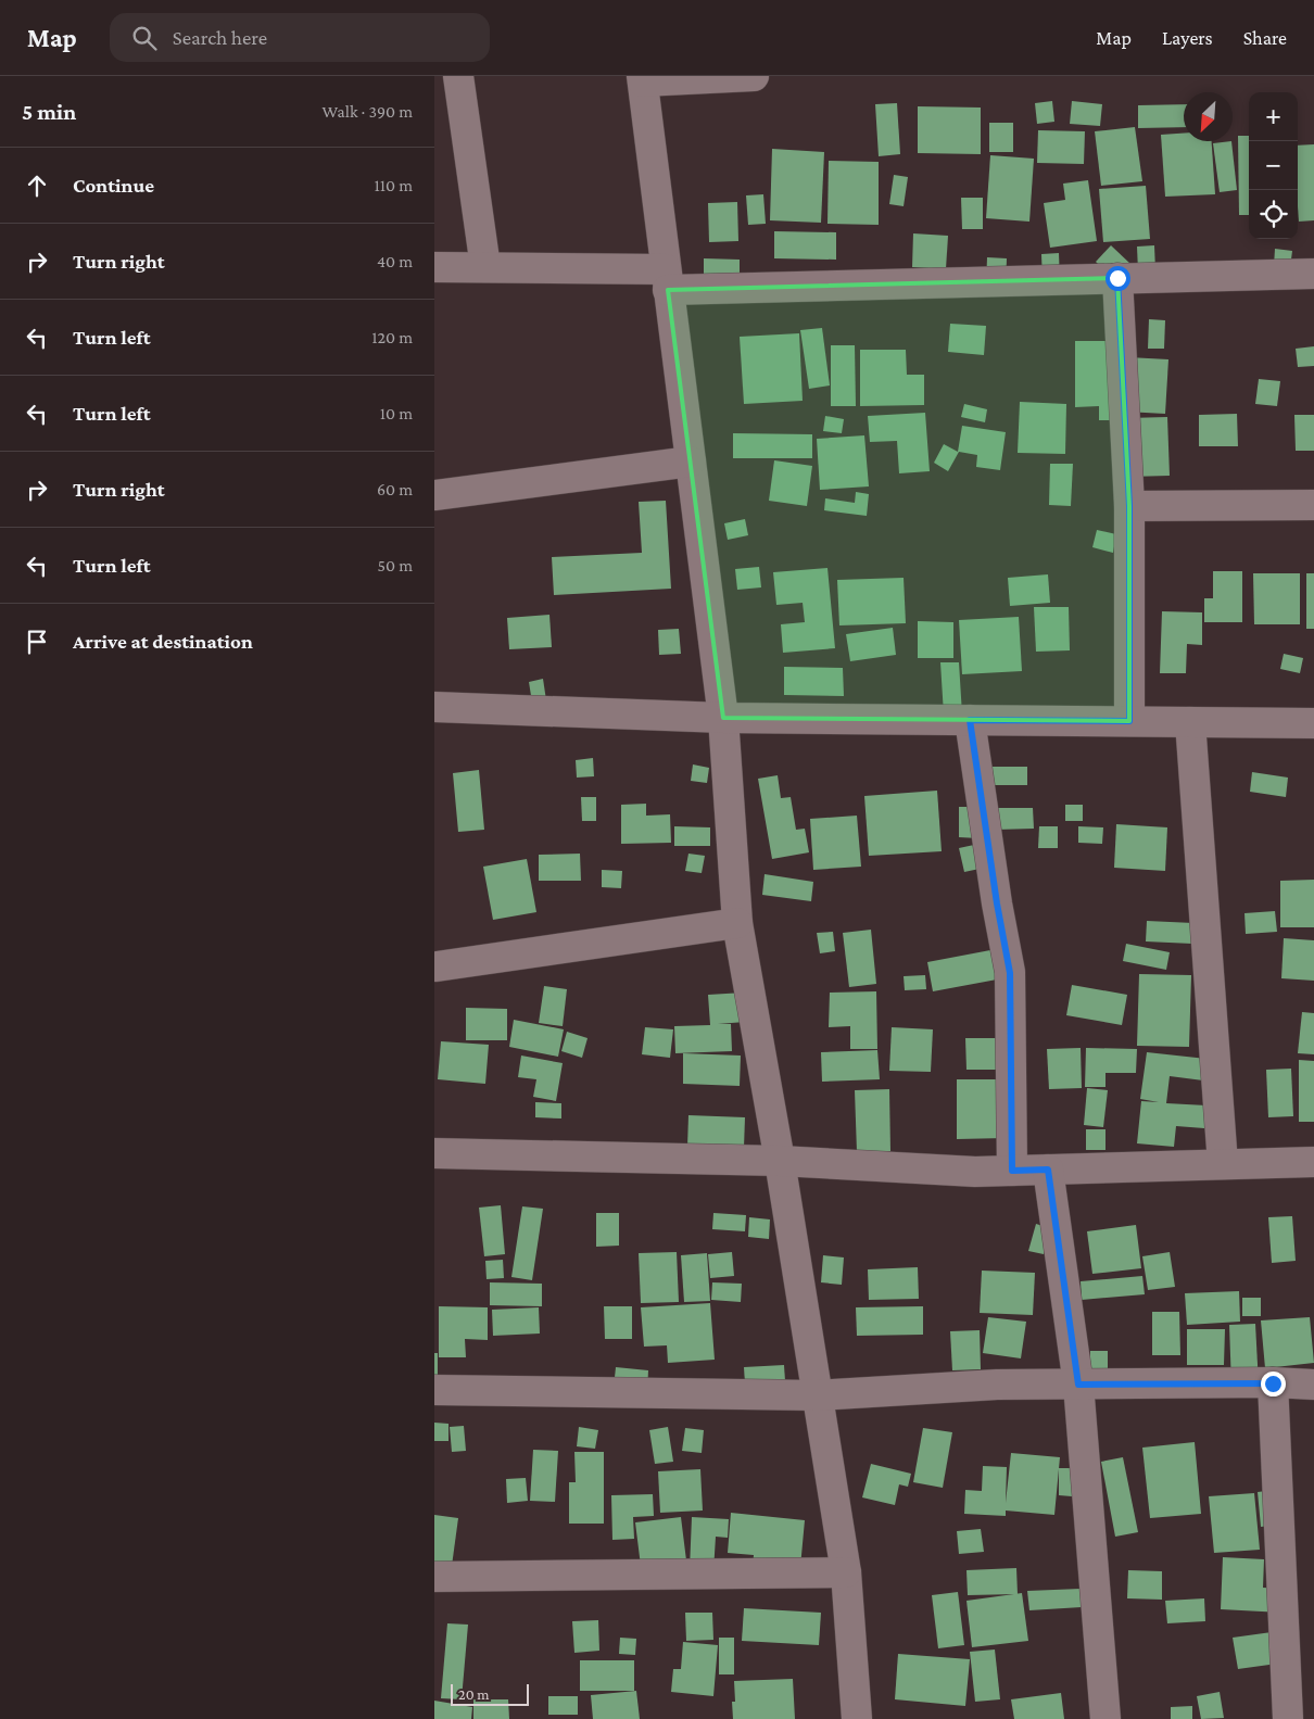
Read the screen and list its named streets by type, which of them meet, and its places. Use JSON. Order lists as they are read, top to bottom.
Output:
{
  "scale_bar": "20 m",
  "north": "bottom left",
  "page": {
    "header": "Map",
    "search": "Search here",
    "nav": ["Map", "Layers", "Share"],
    "heading": ["5 min", "Walk · 390 m"],
    "map_buttons": ["+", "−"],
    "list": [
      ["Continue", "110 m"],
      ["Turn right", "40 m"],
      ["Turn left", "120 m"],
      ["Turn left", "10 m"],
      ["Turn right", "60 m"],
      ["Turn left", "50 m"],
      "Arrive at destination"
    ],
    "scale": "20 m"
  }
}
